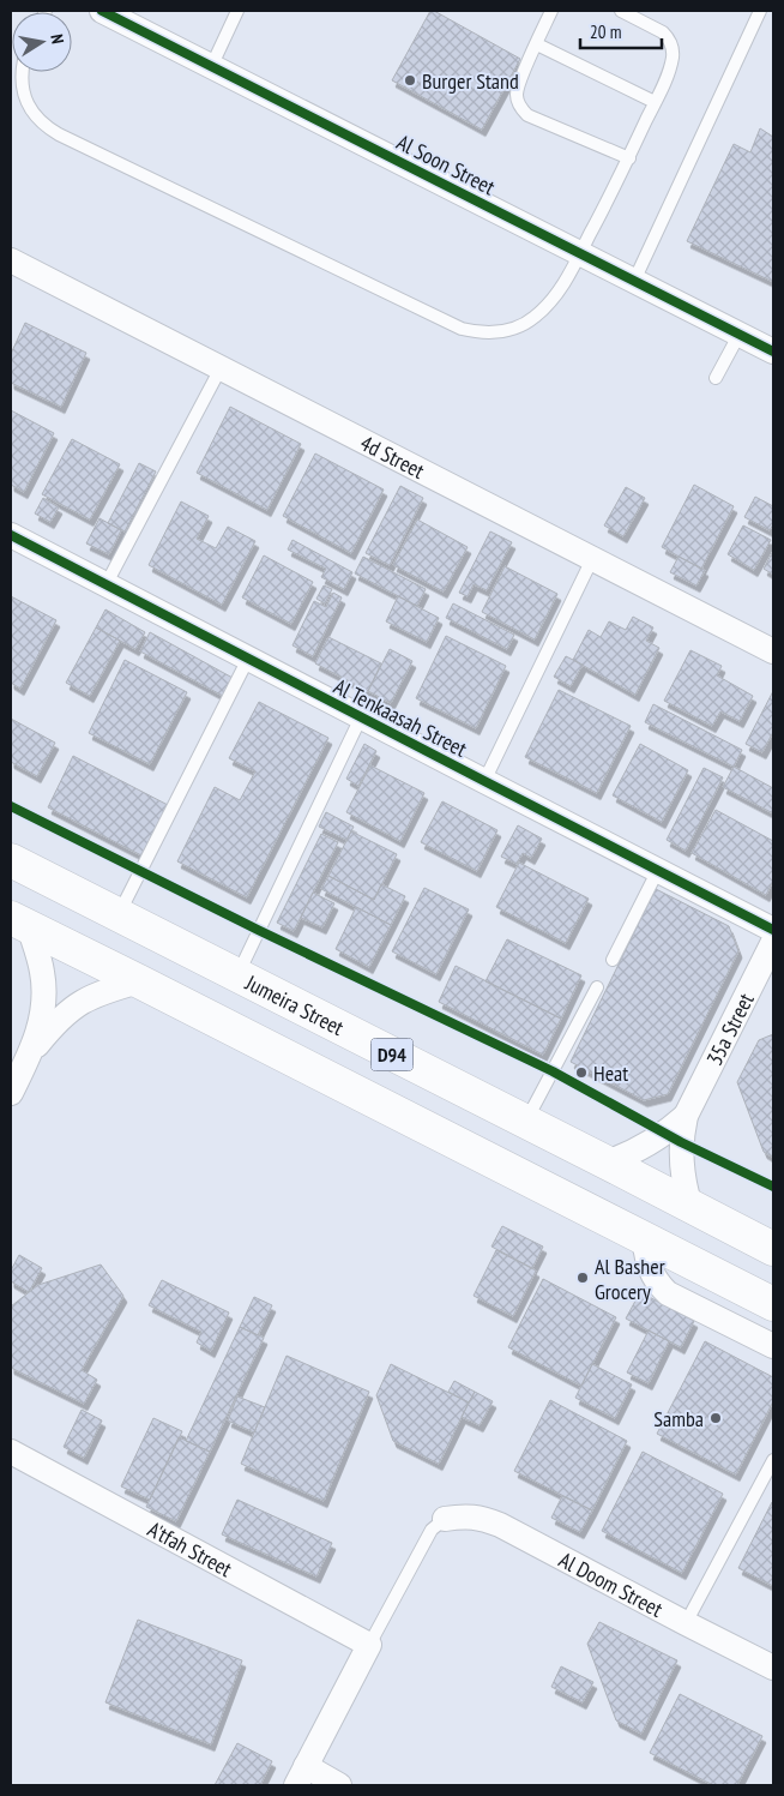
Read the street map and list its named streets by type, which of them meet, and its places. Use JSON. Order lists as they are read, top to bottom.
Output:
{
  "streets": {
    "main road": ["Jumeira Street", "D94"],
    "street": [
      "Al Soon Street",
      "4d Street",
      "Al Tenkaasah Street",
      "35a Street",
      "A'tfah Street",
      "Al Doom Street"
    ]
  },
  "crossings": [
    ["Jumeira Street", "35a Street"]
  ],
  "places": [
    "Burger Stand",
    "Heat",
    "Al Basher Grocery",
    "Samba"
  ],
  "scale_bar": "20 m",
  "north": "right"
}
